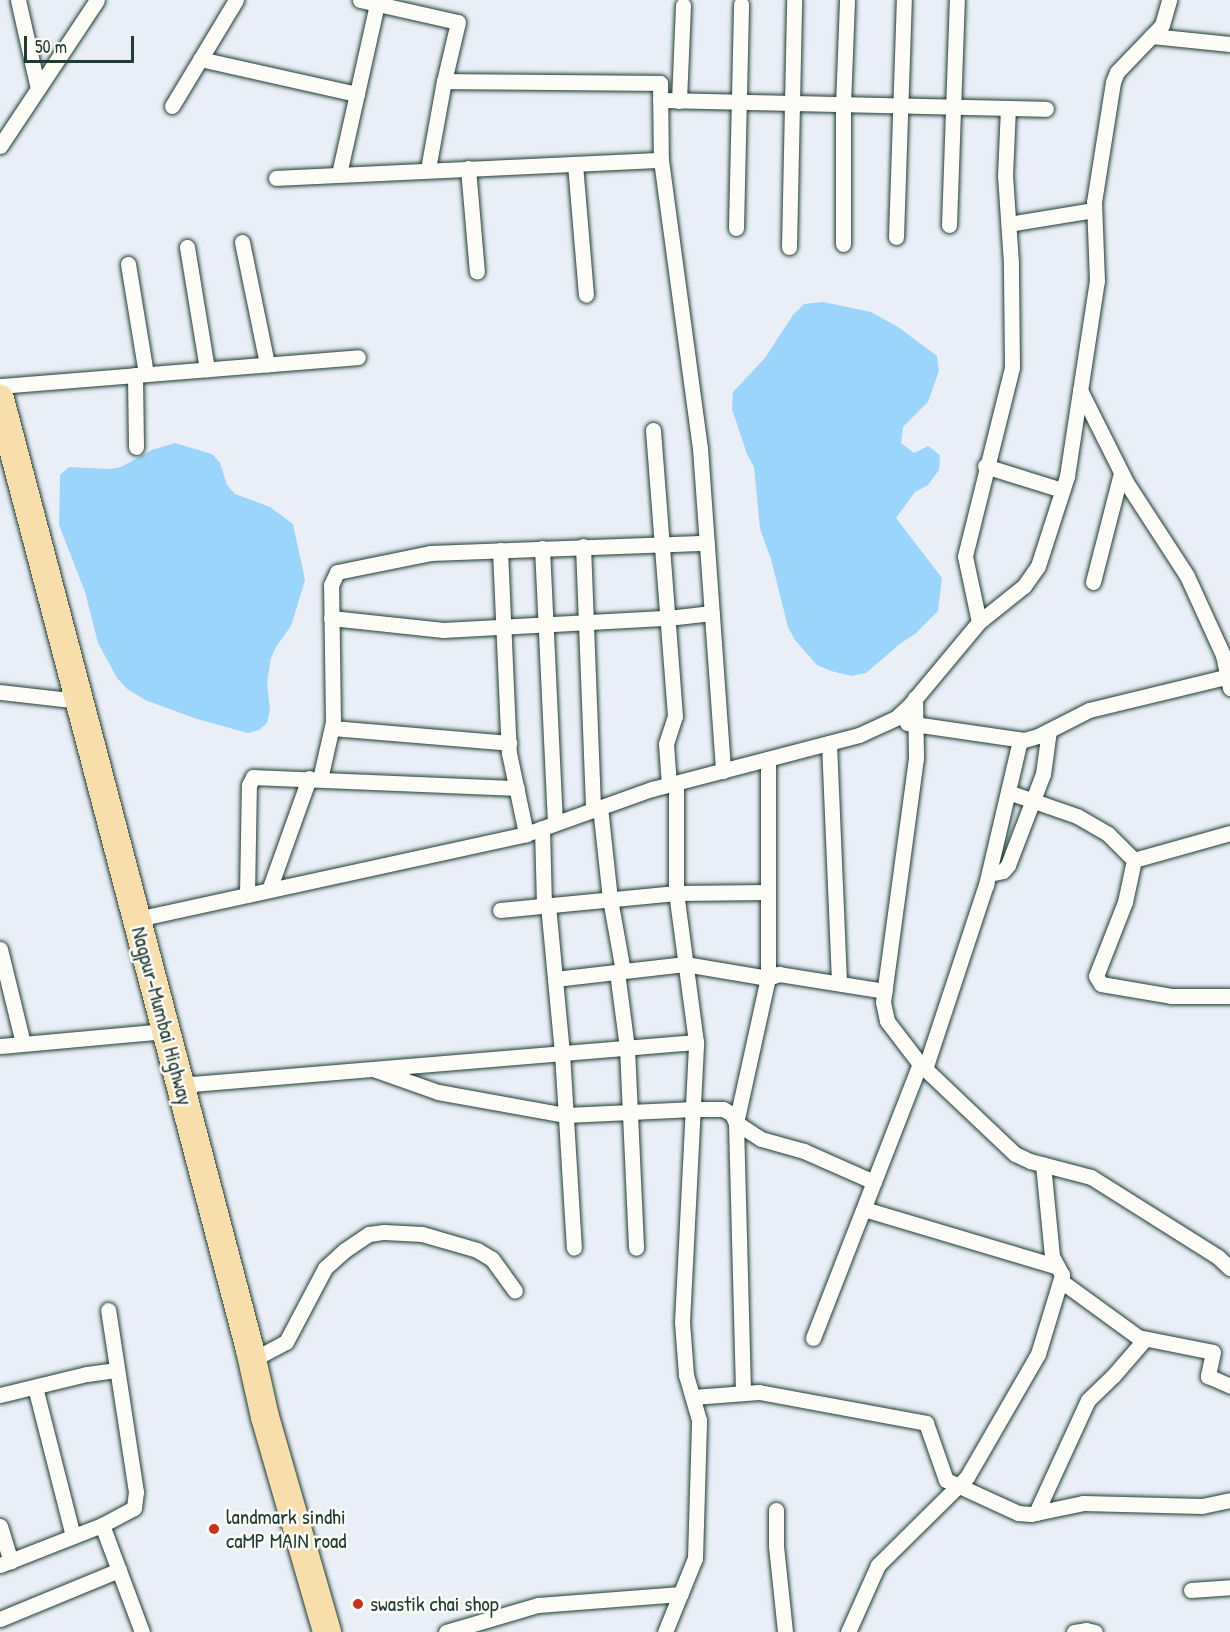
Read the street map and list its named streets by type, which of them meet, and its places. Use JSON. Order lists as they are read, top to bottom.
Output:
{
  "streets": {
    "highway": ["Nagpur-Mumbai Highway"]
  },
  "places": ["landmark sindhi caMP MAIN road", "swastik chai shop"],
  "scale_bar": "50 m"
}
